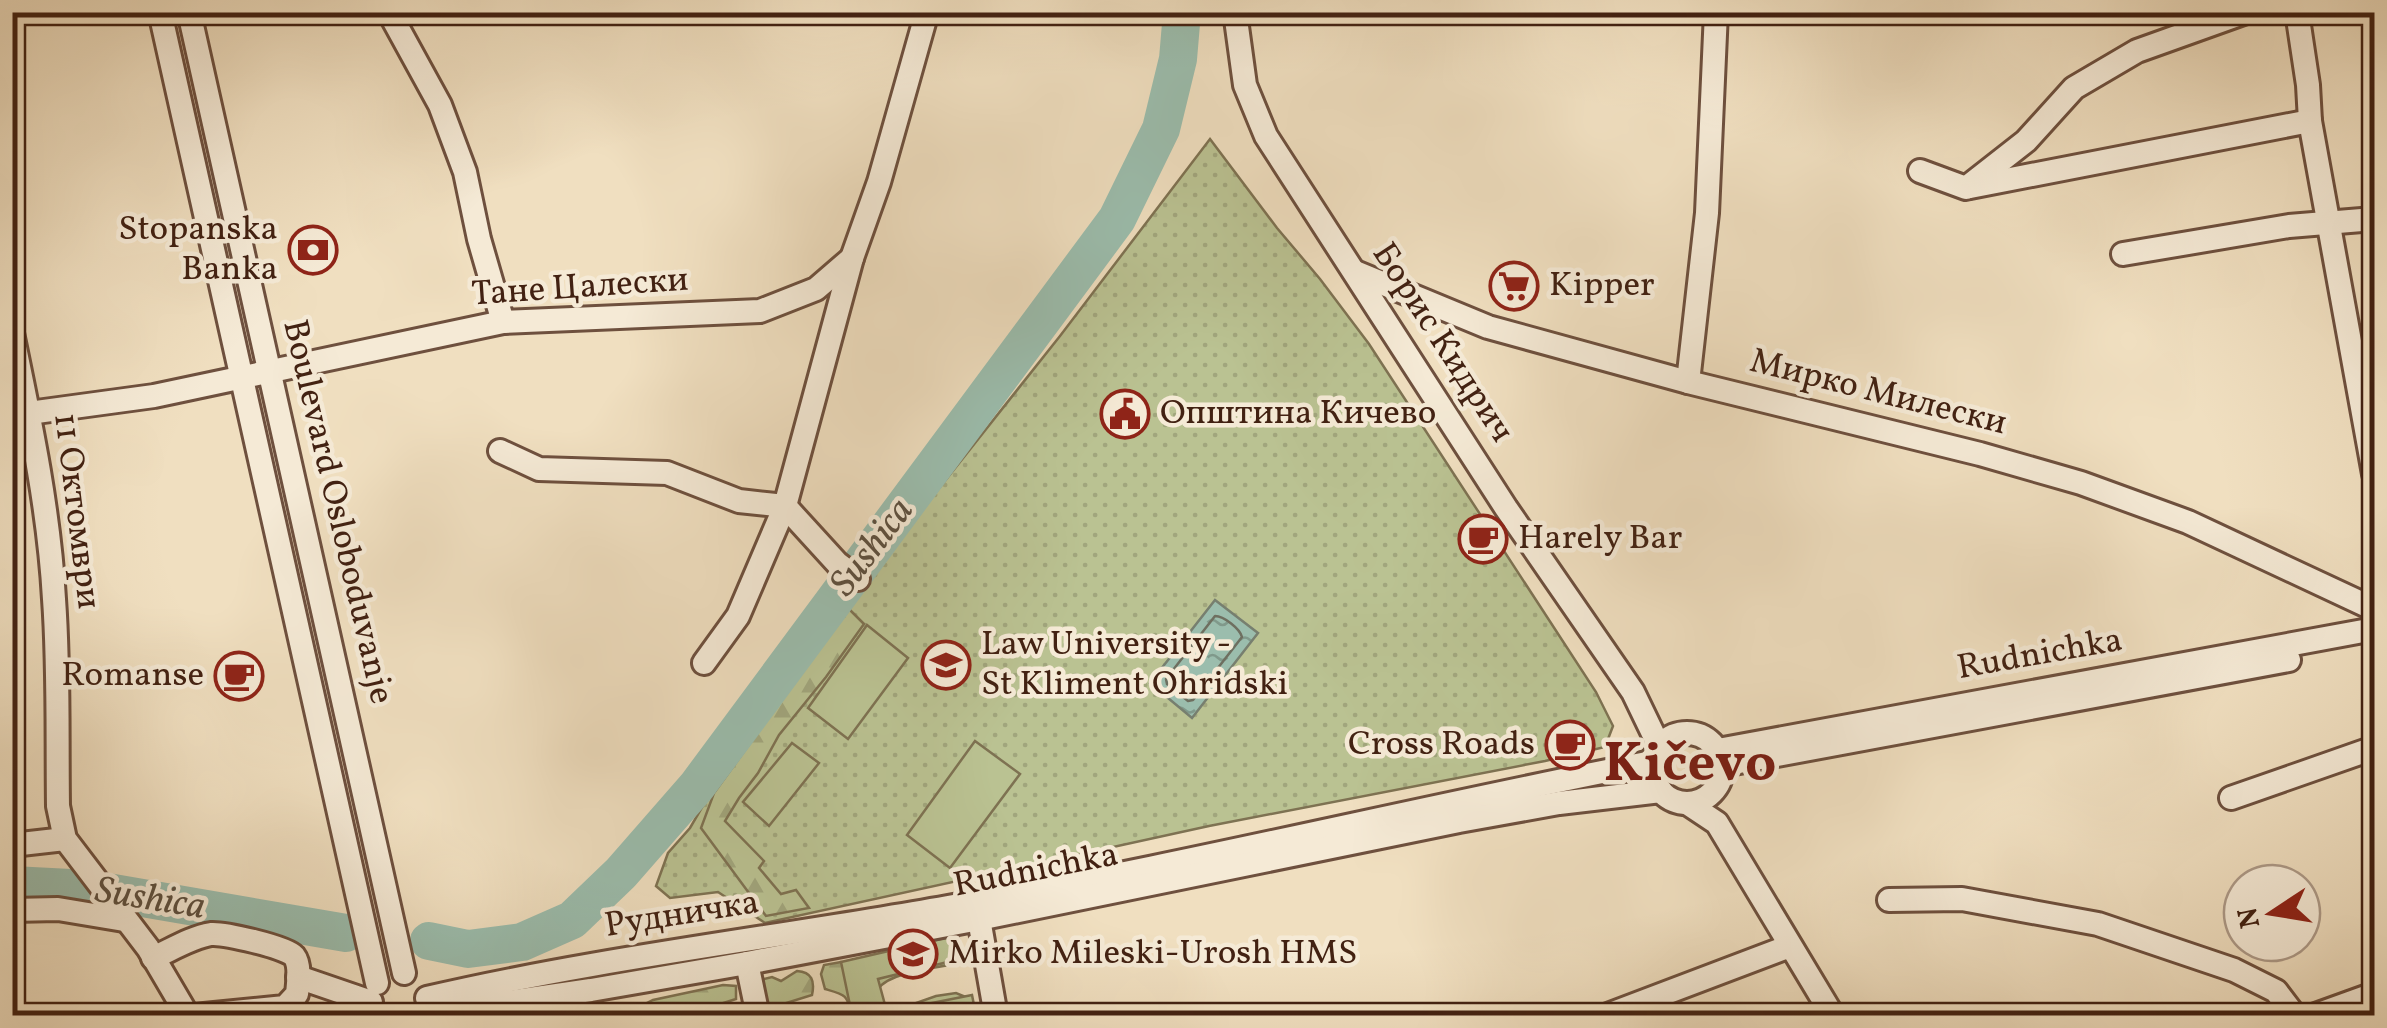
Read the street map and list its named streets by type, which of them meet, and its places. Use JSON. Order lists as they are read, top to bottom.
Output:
{
  "streets": {
    "street": [
      "Тане Цалески",
      "Борис Кидрич",
      "Мирко Милески",
      "11 Октомври",
      "Boulevard Osloboduvanje",
      "Rudnichka"
    ]
  },
  "crossings": [
    ["Тане Цалески", "11 Октомври"],
    ["Тане Цалески", "Boulevard Osloboduvanje"],
    ["Борис Кидрич", "Мирко Милески"],
    ["Борис Кидрич", "Rudnichka"],
    ["Boulevard Osloboduvanje", "Rudnichka"]
  ],
  "districts": ["Kičevo"],
  "water": ["Sushica"],
  "places": {
    "bank": ["Stopanska Banka"],
    "supermarket": ["Kipper"],
    "public building": ["Општина Кичево"],
    "cafe": ["Harely Bar", "Romanse", "Cross Roads"],
    "school or university": ["Law University - St Kliment Ohridski", "Mirko Mileski-Urosh HMS"]
  },
  "north": "left"
}
